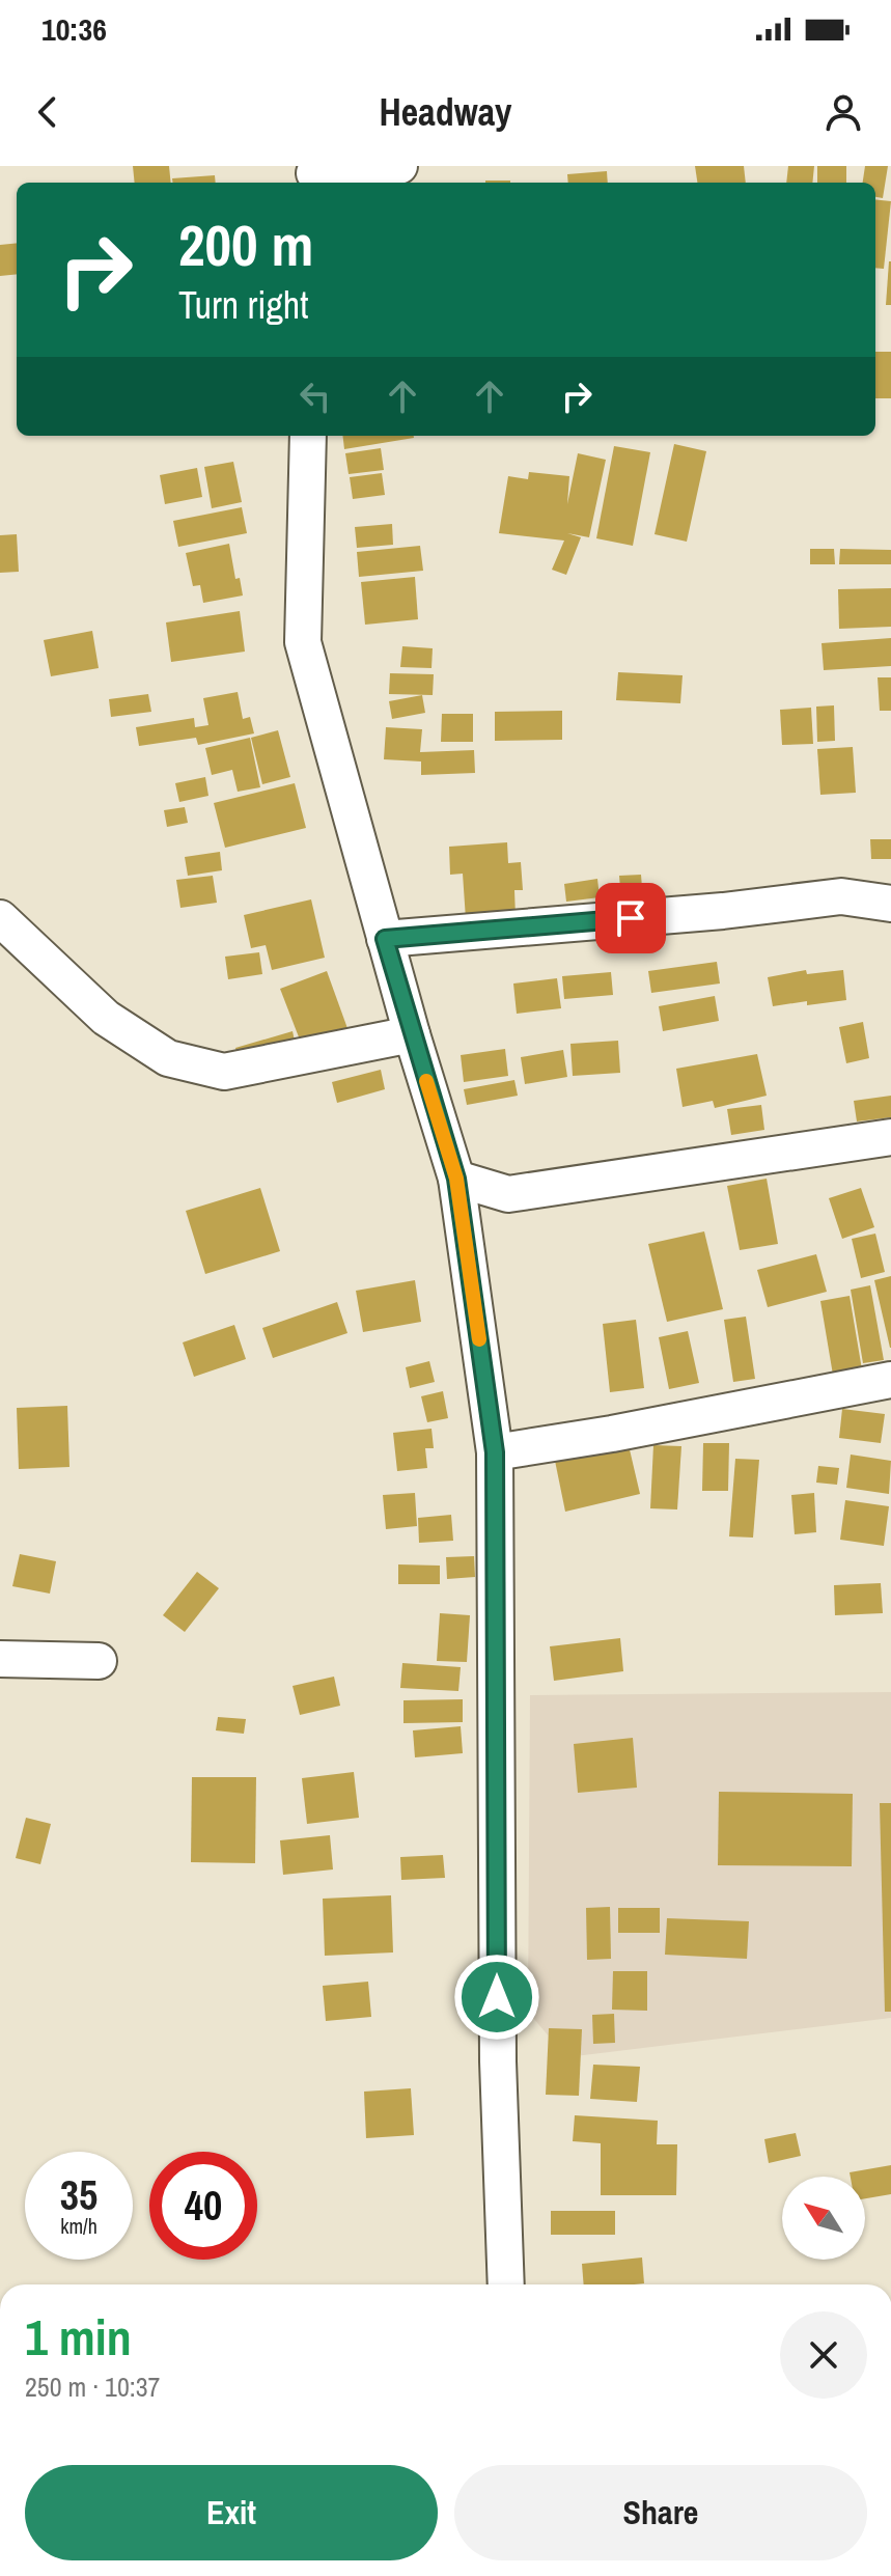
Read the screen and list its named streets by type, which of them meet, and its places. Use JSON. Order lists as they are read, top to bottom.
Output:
{
  "north": "top left",
  "page": {
    "status": "10:36",
    "header": "Headway",
    "turn": ["200 m", "Turn right"],
    "speed": "35 km/h",
    "limit": "40",
    "heading": ["1 min", "250 m · 10:37"],
    "buttons": ["Exit", "Share"]
  }
}
